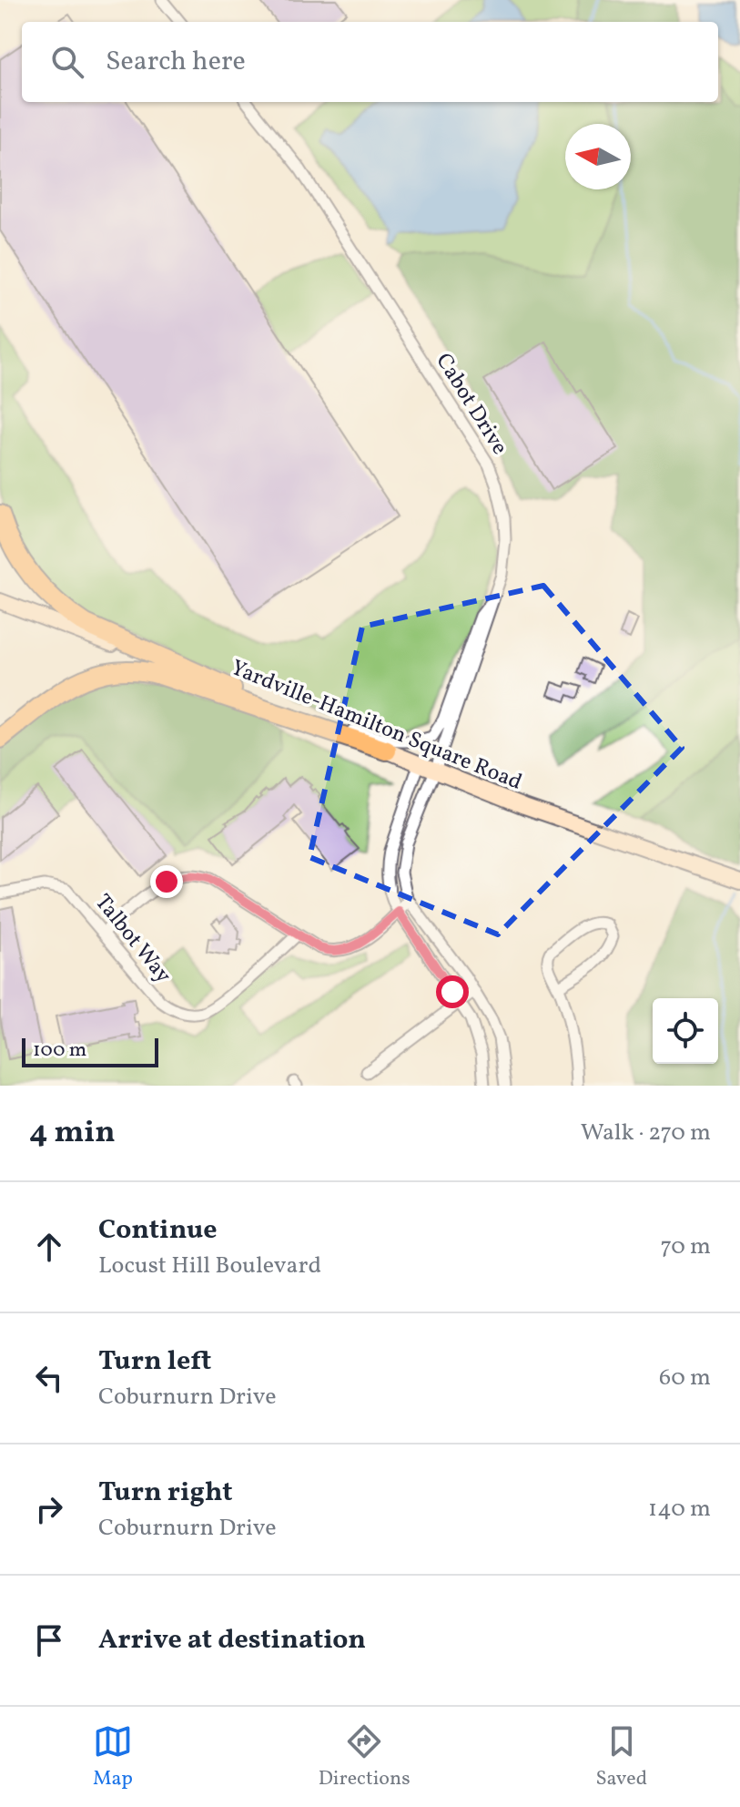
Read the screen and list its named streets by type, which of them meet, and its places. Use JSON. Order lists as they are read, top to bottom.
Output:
{
  "streets": {
    "street": ["Cabot Drive", "Yardville-Hamilton Square Road", "Talbot Way"]
  },
  "crossings": [
    ["Cabot Drive", "Yardville-Hamilton Square Road"]
  ],
  "scale_bar": "100 m",
  "north": "left",
  "page": {
    "search": "Search here",
    "scale": "100 m",
    "heading": ["4 min", "Walk · 270 m"],
    "list": [
      ["Continue", "Locust Hill Boulevard", "70 m"],
      ["Turn left", "Coburnurn Drive", "60 m"],
      ["Turn right", "Coburnurn Drive", "140 m"],
      "Arrive at destination"
    ],
    "nav": ["Map", "Directions", "Saved"]
  }
}
